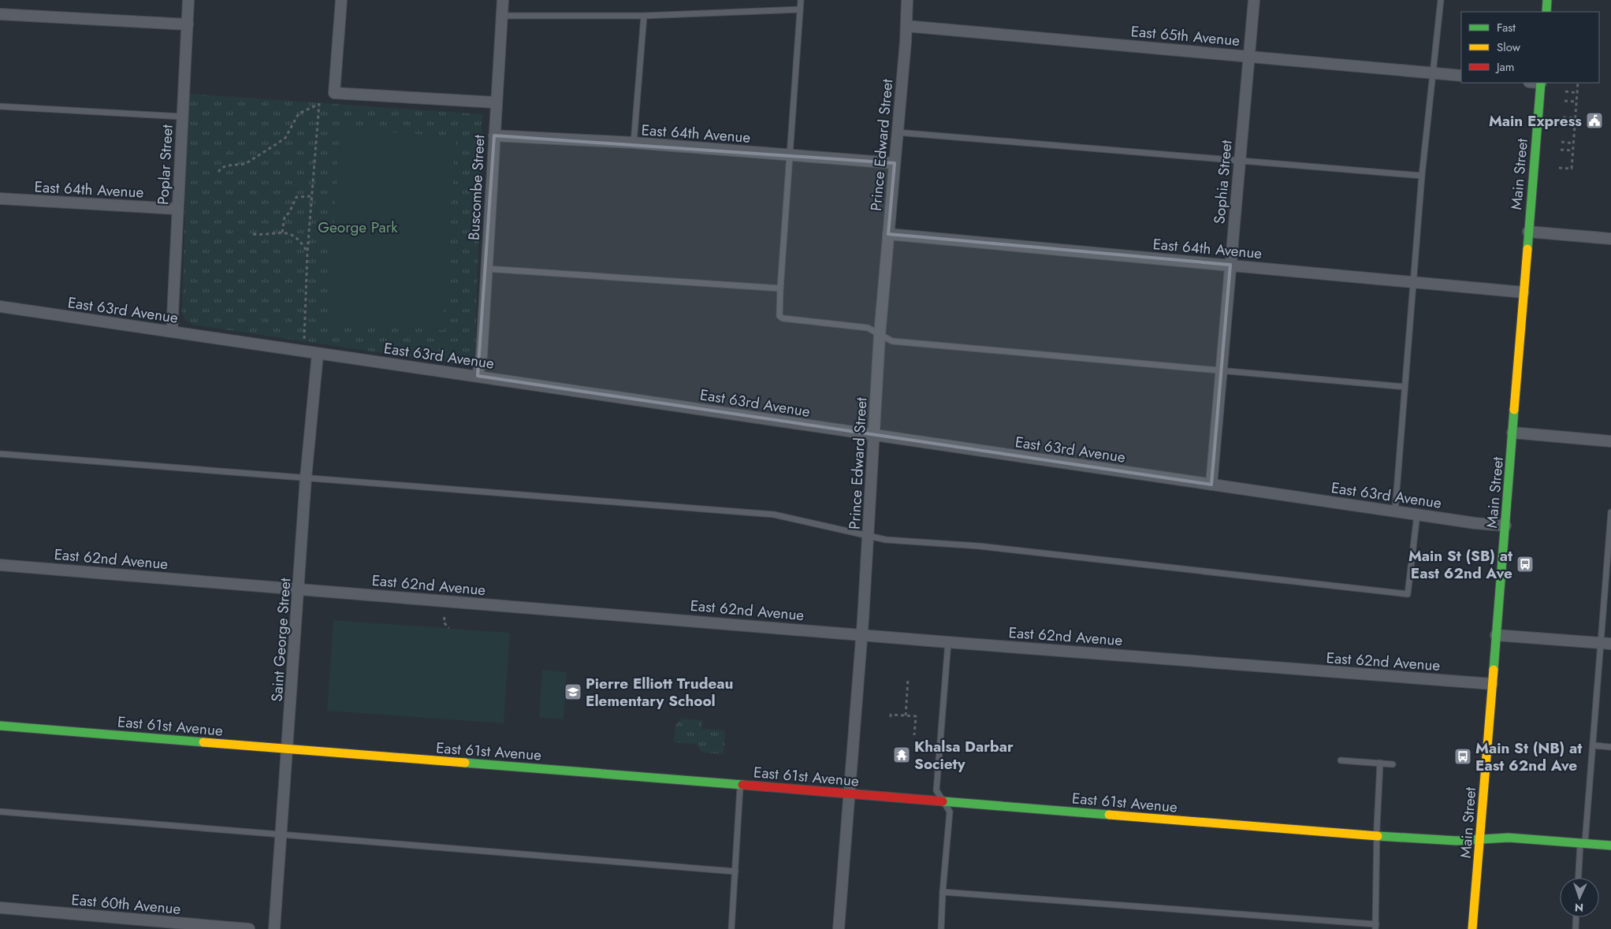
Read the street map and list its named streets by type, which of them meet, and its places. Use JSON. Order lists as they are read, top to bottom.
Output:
{
  "streets": {
    "street": [
      "East 65th Avenue",
      "East 64th Avenue",
      "Prince Edward Street",
      "Poplar Street",
      "Main Street",
      "Sophia Street",
      "Buscombe Street",
      "East 63rd Avenue",
      "East 62nd Avenue",
      "Saint George Street",
      "East 61st Avenue",
      "East 60th Avenue"
    ]
  },
  "crossings": [
    ["East 65th Avenue", "Prince Edward Street"],
    ["East 65th Avenue", "Sophia Street"],
    ["East 64th Avenue", "Prince Edward Street"],
    ["East 64th Avenue", "Poplar Street"],
    ["East 64th Avenue", "Main Street"],
    ["East 64th Avenue", "Sophia Street"],
    ["East 64th Avenue", "Buscombe Street"],
    ["Prince Edward Street", "East 63rd Avenue"],
    ["Prince Edward Street", "East 62nd Avenue"],
    ["Prince Edward Street", "East 61st Avenue"],
    ["Poplar Street", "East 63rd Avenue"],
    ["Main Street", "East 63rd Avenue"],
    ["Main Street", "East 62nd Avenue"],
    ["Main Street", "East 61st Avenue"],
    ["Sophia Street", "East 63rd Avenue"],
    ["Buscombe Street", "East 63rd Avenue"],
    ["East 63rd Avenue", "Saint George Street"],
    ["East 62nd Avenue", "Saint George Street"],
    ["Saint George Street", "East 61st Avenue"]
  ],
  "parks": ["George Park"],
  "places": {
    "public building": ["Main Express"],
    "bus stop": ["Main St (SB) at East 62nd Ave", "Main St (NB) at East 62nd Ave"],
    "school or university": ["Pierre Elliott Trudeau Elementary School"],
    "temple": ["Khalsa Darbar Society"]
  },
  "legend": ["Fast", "Slow", "Jam"],
  "north": "bottom"
}
